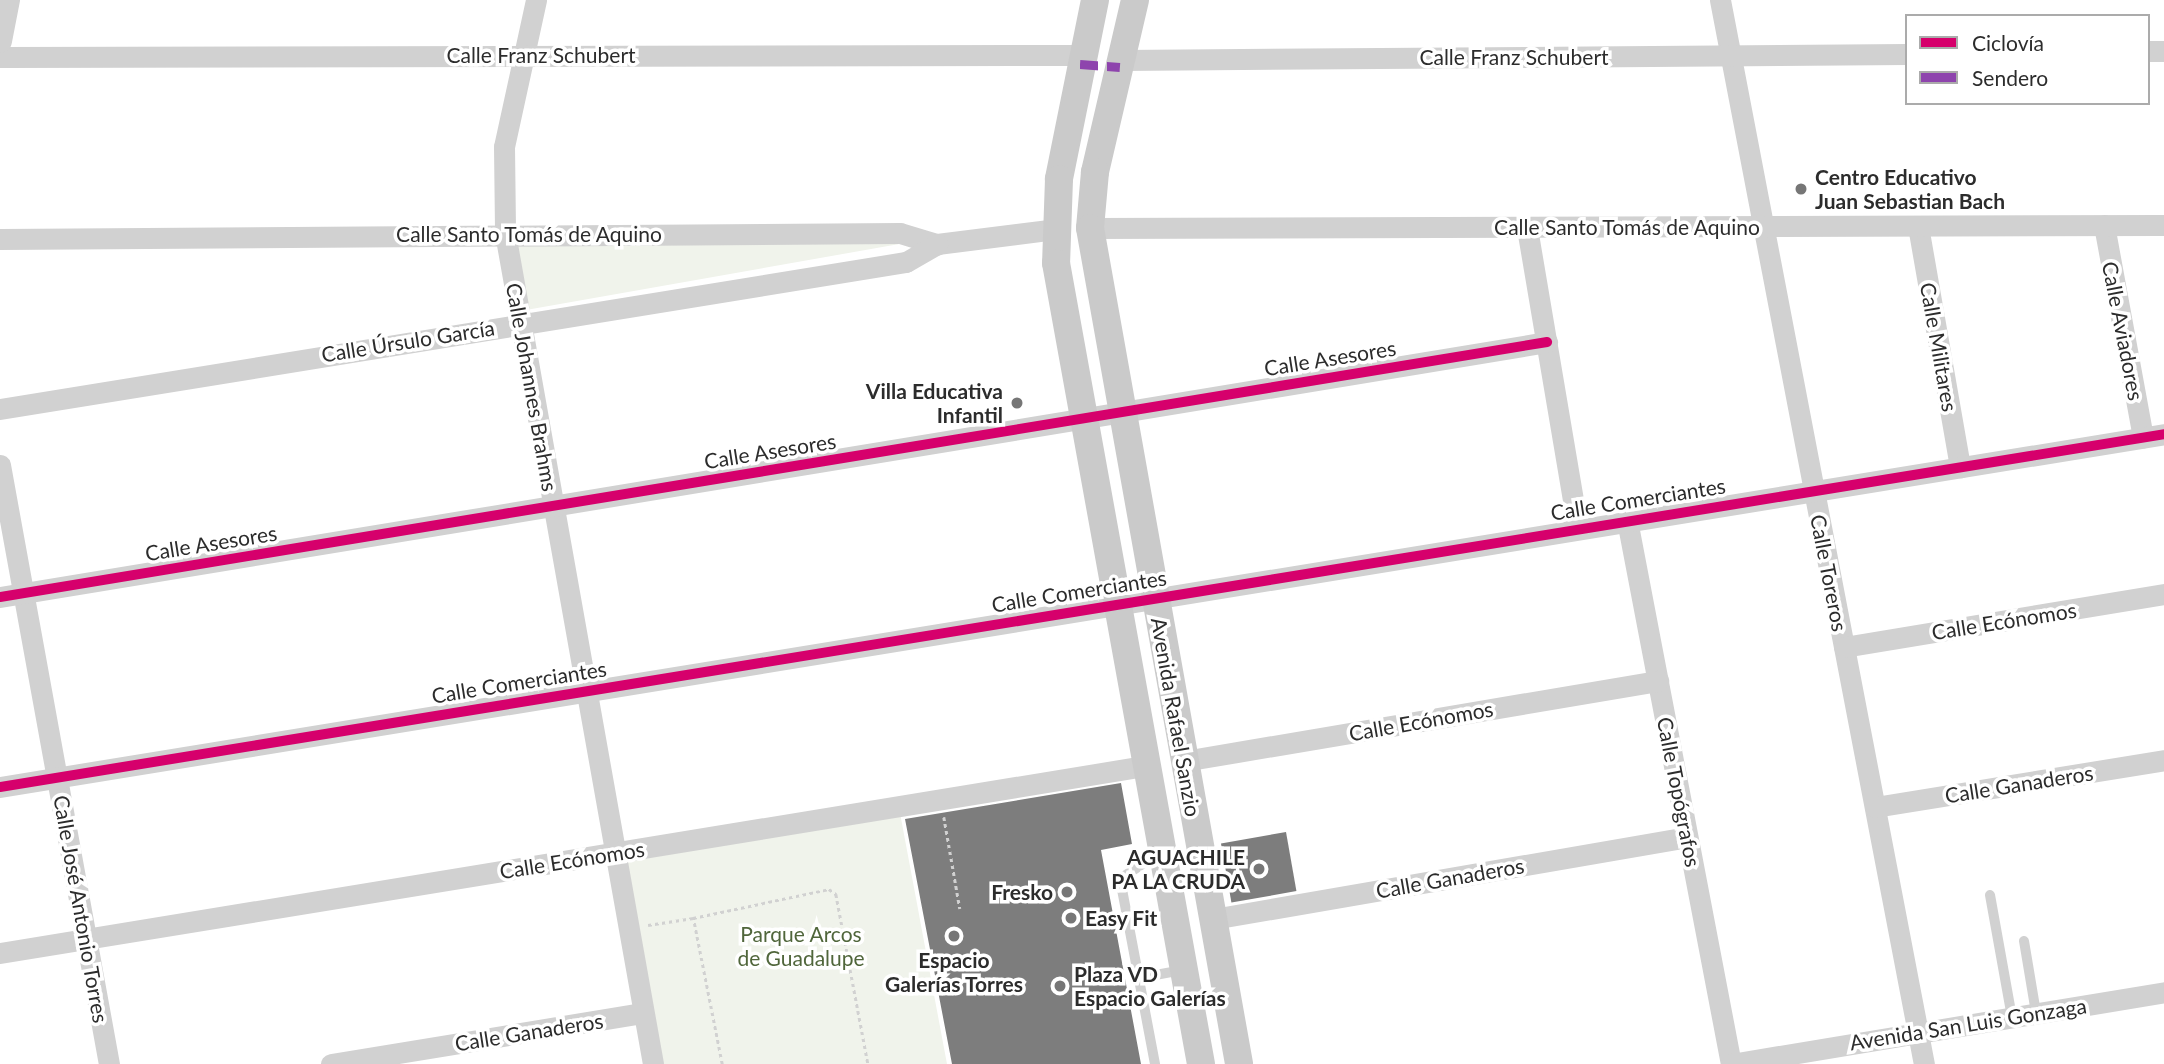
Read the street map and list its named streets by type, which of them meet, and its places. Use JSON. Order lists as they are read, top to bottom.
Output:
{
  "streets": {
    "main road": ["Avenida Rafael Sanzio"],
    "street": [
      "Calle Franz Schubert",
      "Calle Santo Tomás de Aquino",
      "Calle Aviadores",
      "Calle Úrsulo García",
      "Calle Militares",
      "Calle Asesores",
      "Calle Johannes Brahms",
      "Calle Comerciantes",
      "Calle Toreros",
      "Calle Ecónomos",
      "Calle Ganaderos",
      "Calle Topógrafos",
      "Calle José Antonio Torres",
      "Avenida San Luis Gonzaga"
    ]
  },
  "crossings": [
    ["Calle Franz Schubert", "Calle Johannes Brahms"],
    ["Calle Franz Schubert", "Calle Toreros"],
    ["Calle Franz Schubert", "Avenida Rafael Sanzio"],
    ["Calle Santo Tomás de Aquino", "Calle Aviadores"],
    ["Calle Santo Tomás de Aquino", "Calle Úrsulo García"],
    ["Calle Santo Tomás de Aquino", "Calle Militares"],
    ["Calle Santo Tomás de Aquino", "Calle Johannes Brahms"],
    ["Calle Santo Tomás de Aquino", "Calle Toreros"],
    ["Calle Santo Tomás de Aquino", "Avenida Rafael Sanzio"],
    ["Calle Aviadores", "Calle Comerciantes"],
    ["Calle Úrsulo García", "Calle Johannes Brahms"],
    ["Calle Militares", "Calle Comerciantes"],
    ["Calle Asesores", "Calle Johannes Brahms"],
    ["Calle Asesores", "Avenida Rafael Sanzio"],
    ["Calle Asesores", "Calle José Antonio Torres"],
    ["Calle Johannes Brahms", "Calle Comerciantes"],
    ["Calle Johannes Brahms", "Calle Ecónomos"],
    ["Calle Johannes Brahms", "Calle Ganaderos"],
    ["Calle Comerciantes", "Calle Toreros"],
    ["Calle Comerciantes", "Avenida Rafael Sanzio"],
    ["Calle Comerciantes", "Calle Topógrafos"],
    ["Calle Comerciantes", "Calle José Antonio Torres"],
    ["Calle Toreros", "Calle Ecónomos"],
    ["Calle Toreros", "Calle Ganaderos"],
    ["Calle Toreros", "Avenida San Luis Gonzaga"],
    ["Calle Ecónomos", "Avenida Rafael Sanzio"],
    ["Calle Ecónomos", "Calle Topógrafos"],
    ["Calle Ecónomos", "Calle José Antonio Torres"],
    ["Avenida Rafael Sanzio", "Calle Ganaderos"],
    ["Calle Ganaderos", "Calle Topógrafos"],
    ["Calle Topógrafos", "Avenida San Luis Gonzaga"]
  ],
  "parks": ["Parque Arcos de Guadalupe"],
  "places": [
    "Centro Educativo Juan Sebastian Bach",
    "Villa Educativa Infantil",
    "AGUACHILE PA LA CRUDA",
    "Fresko",
    "Easy Fit",
    "Espacio Galerías Torres",
    "Plaza VD Espacio Galerías"
  ],
  "legend": ["Ciclovía", "Sendero"]
}
